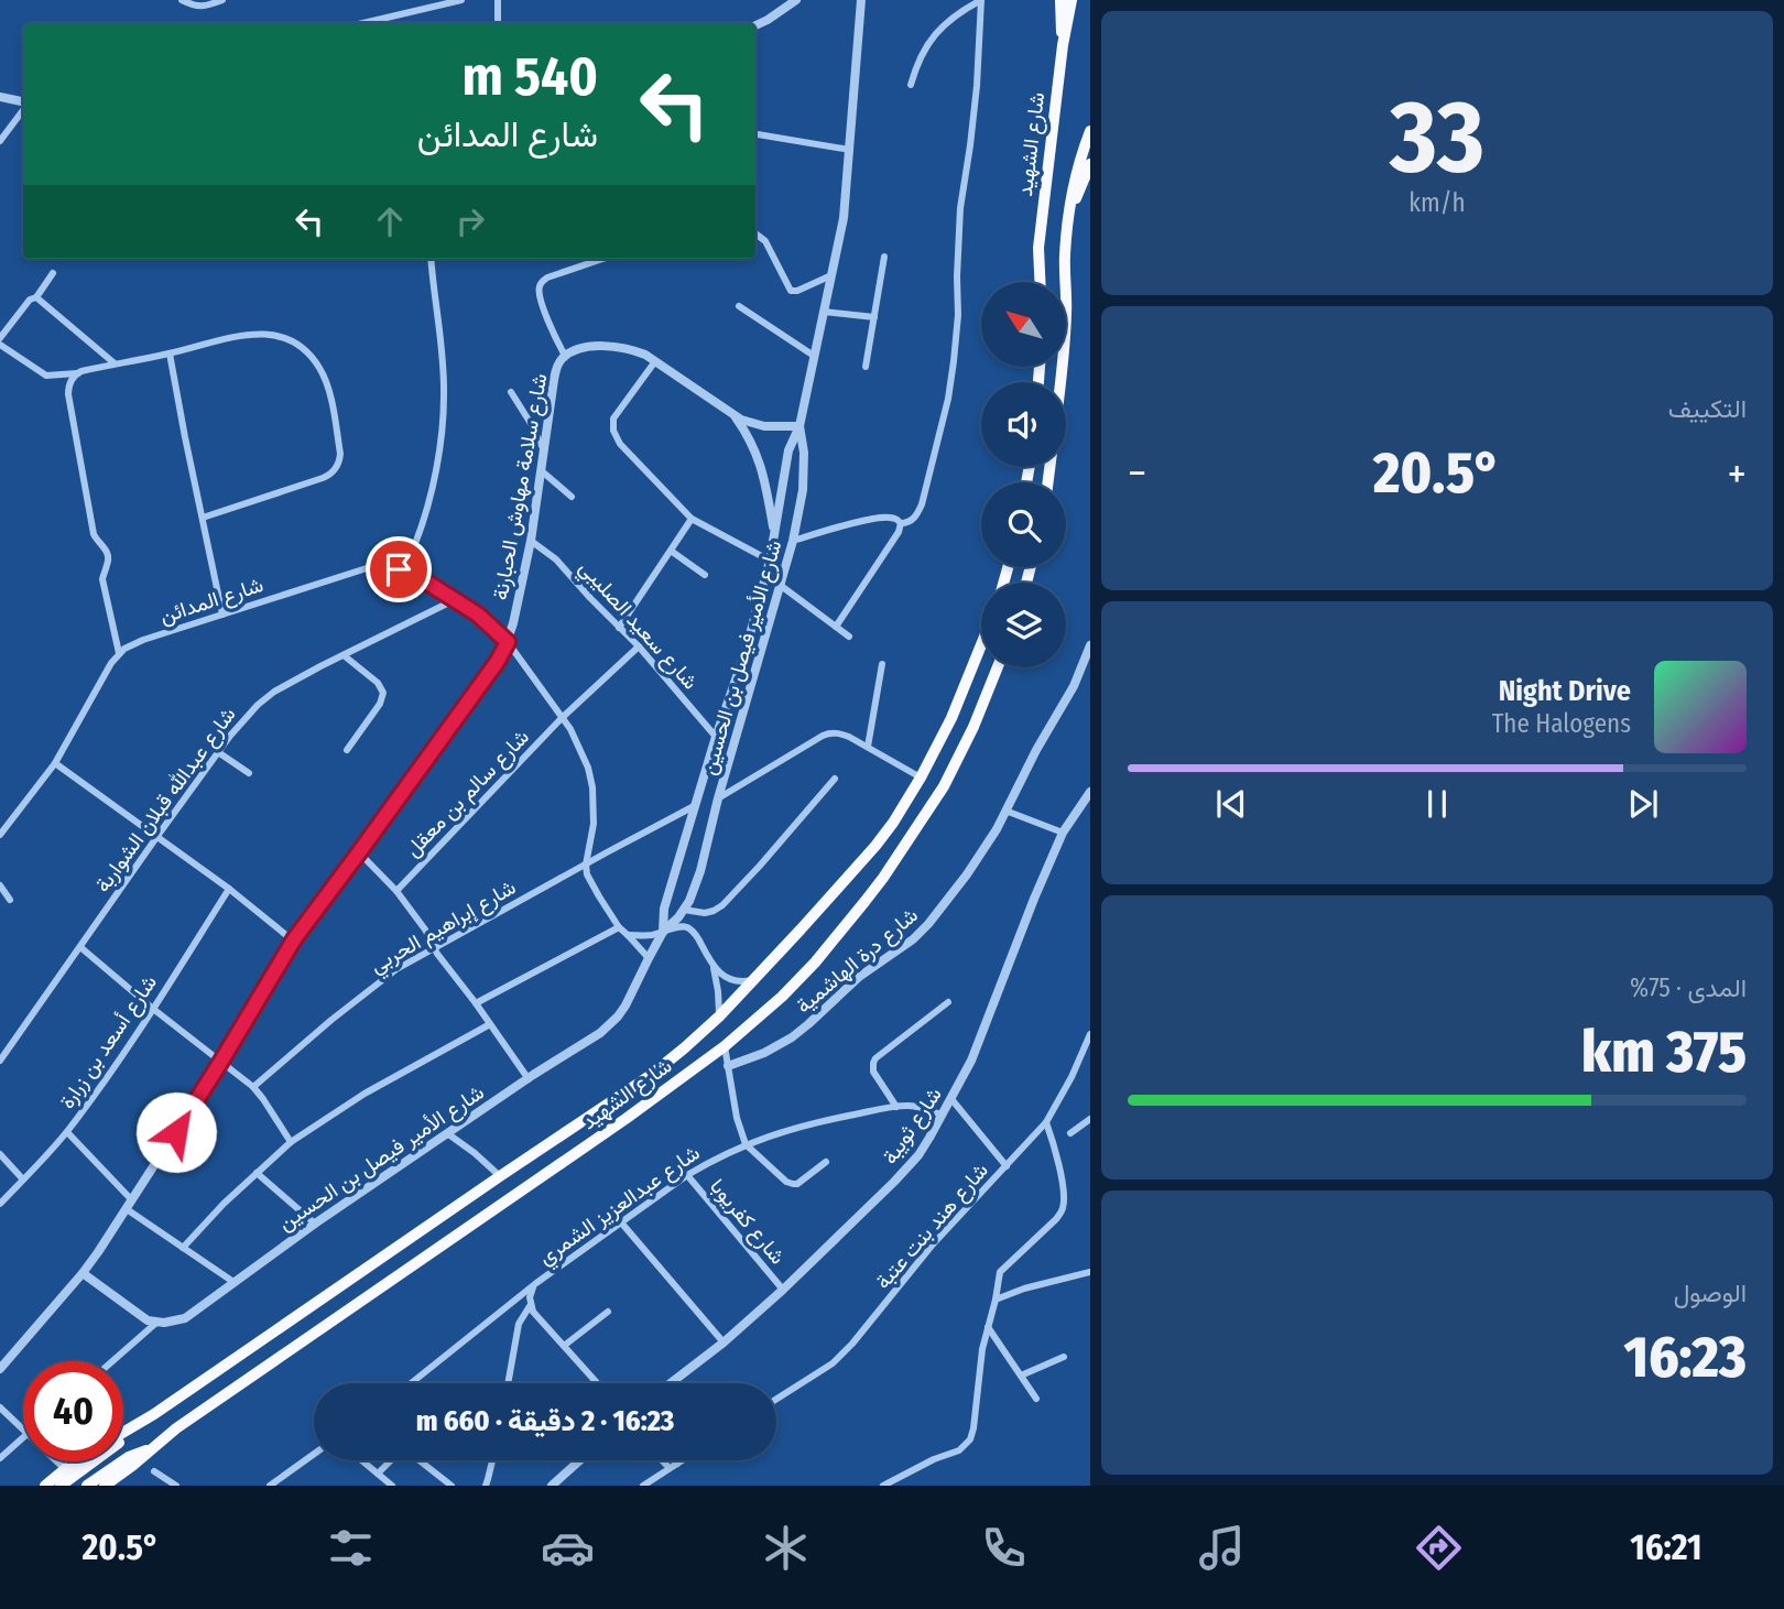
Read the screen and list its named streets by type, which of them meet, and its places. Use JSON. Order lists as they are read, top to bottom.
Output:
{
  "streets": {
    "highway": ["شارع الشهيد"],
    "street": [
      "شارع سلامة مهاوش الحبارنة",
      "شارع المدائن",
      "شارع سعيد الصليبي",
      "شارع الأمير فيصل بن الحسين",
      "شارع سالم بن معقل",
      "شارع عبدالله قبلان الشواربة",
      "شارع إبراهيم الحربي",
      "شارع درة الهاشمية",
      "شارع أسعد بن زرارة",
      "شارع ثويبة",
      "شارع عبدالعزيز الشمري",
      "شارع كفريوبا",
      "شارع هند بنت عتبة"
    ]
  },
  "crossings": [
    ["شارع سلامة مهاوش الحبارنة", "شارع المدائن"],
    ["شارع سلامة مهاوش الحبارنة", "شارع سعيد الصليبي"],
    ["شارع سلامة مهاوش الحبارنة", "شارع الأمير فيصل بن الحسين"],
    ["شارع المدائن", "شارع سالم بن معقل"],
    ["شارع المدائن", "شارع عبدالله قبلان الشواربة"],
    ["شارع المدائن", "شارع إبراهيم الحربي"],
    ["شارع سعيد الصليبي", "شارع الأمير فيصل بن الحسين"],
    ["شارع سعيد الصليبي", "شارع سالم بن معقل"],
    ["شارع الأمير فيصل بن الحسين", "شارع إبراهيم الحربي"],
    ["شارع ثويبة", "شارع عبدالعزيز الشمري"],
    ["شارع ثويبة", "شارع كفريوبا"],
    ["شارع عبدالعزيز الشمري", "شارع كفريوبا"]
  ],
  "north": "top left",
  "page": {
    "tile": [
      ["33", "km/h"],
      "التكييف",
      ["المدى · 75%", "375 km"],
      ["الوصول", "16:23"]
    ],
    "turn": ["540 m", "شارع المدائن"],
    "heat": ["−", "20.5°", "+"],
    "song": ["Night Drive", "The Halogens"],
    "limit": "40",
    "trip": "16:23 · 2 دقيقة · 660 m",
    "tabs": ["16:21", "20.5°"]
  }
}
